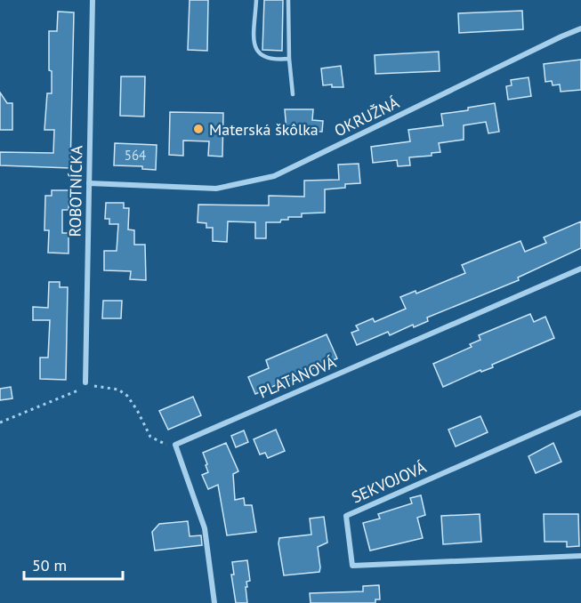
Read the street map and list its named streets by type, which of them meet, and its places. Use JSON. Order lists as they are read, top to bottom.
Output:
{
  "streets": {
    "street": [
      "OKRUŽNÁ",
      "ROBOTNÍCKA",
      "PLATANOVÁ",
      "SEKVOJOVÁ"
    ]
  },
  "crossings": [
    ["OKRUŽNÁ", "ROBOTNÍCKA"]
  ],
  "places": ["Materská škôlka"],
  "house_numbers": ["564"],
  "scale_bar": "50 m"
}
